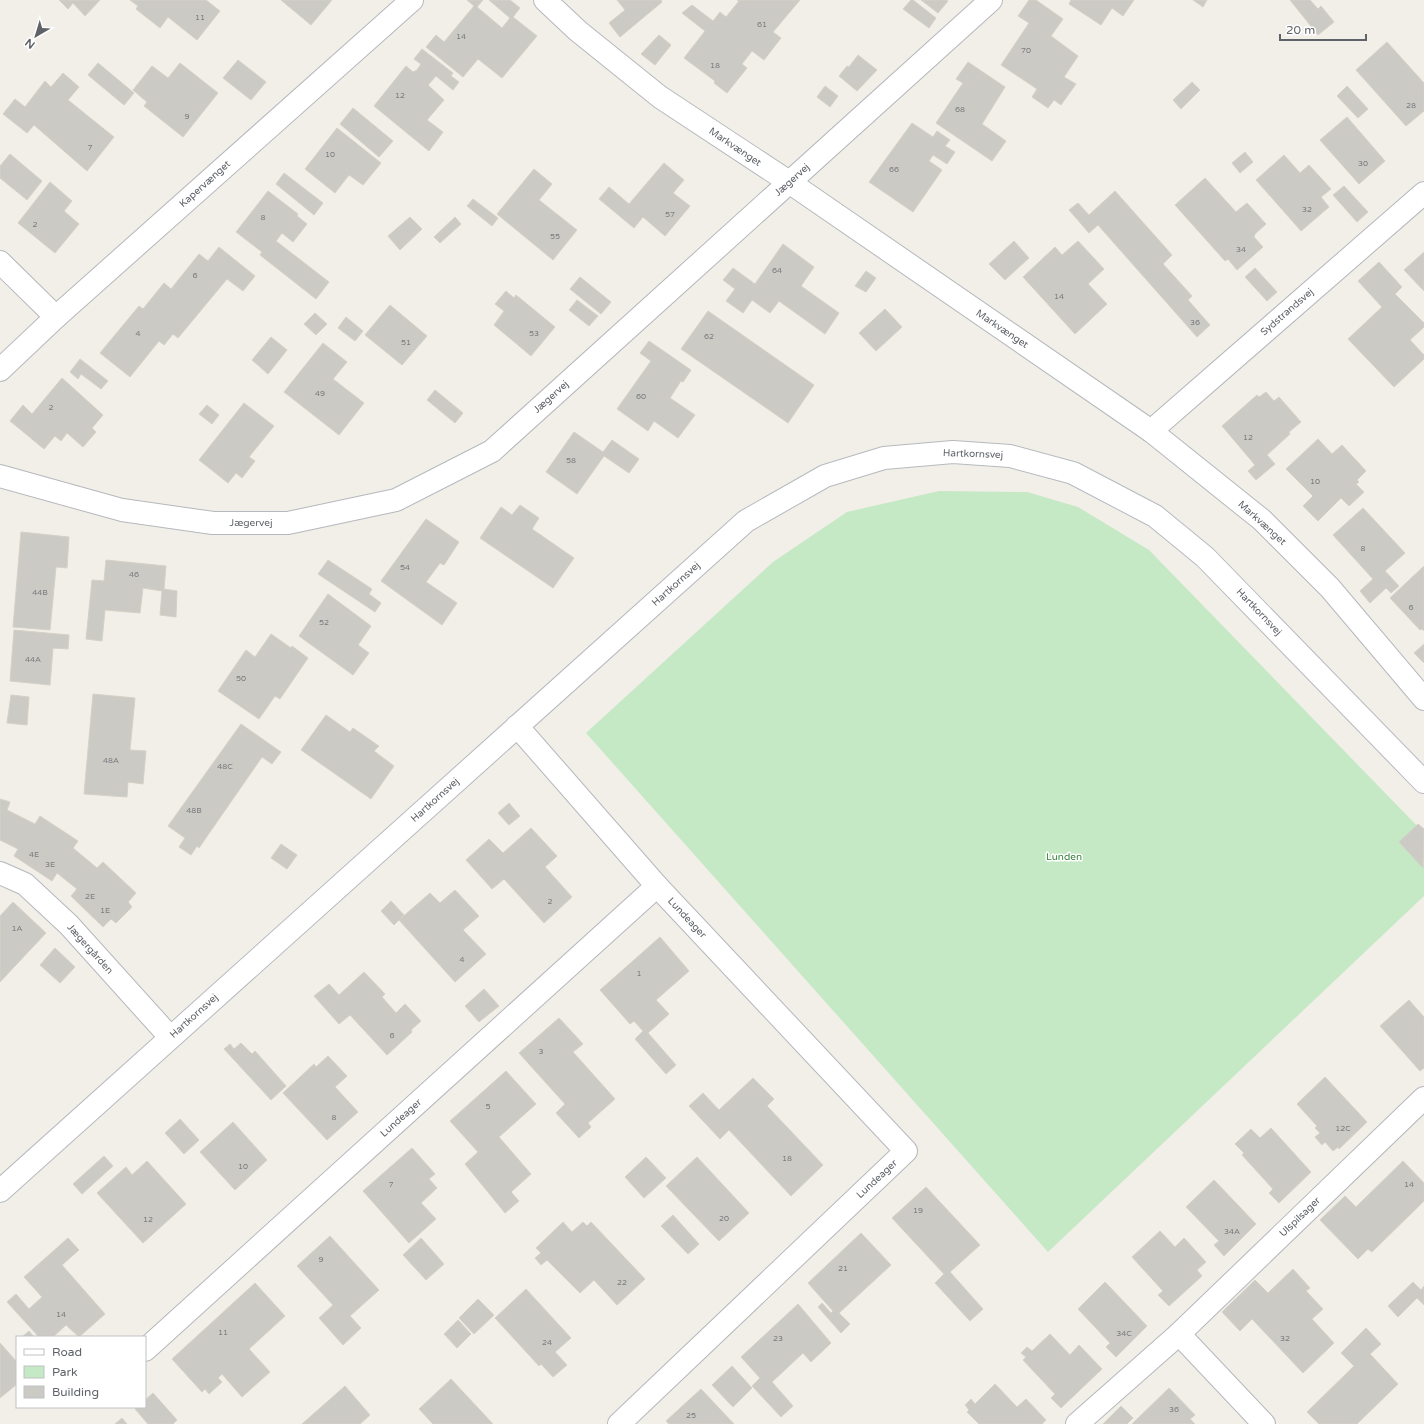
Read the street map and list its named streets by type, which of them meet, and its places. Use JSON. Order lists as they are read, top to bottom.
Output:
{
  "streets": {
    "street": [
      "Markvænget",
      "Jægervej",
      "Kapervænget",
      "Sydstrandsvej",
      "Hartkornsvej",
      "Lundeager",
      "Jægergården",
      "Ulspilsager"
    ]
  },
  "crossings": [
    ["Markvænget", "Jægervej"],
    ["Markvænget", "Sydstrandsvej"],
    ["Hartkornsvej", "Lundeager"],
    ["Hartkornsvej", "Jægergården"]
  ],
  "parks": ["Lunden"],
  "house_numbers": [
    "11",
    "61",
    "14",
    "70",
    "18",
    "12",
    "28",
    "68",
    "9",
    "7",
    "10",
    "30",
    "66",
    "32",
    "57",
    "8",
    "2",
    "55",
    "34",
    "64",
    "6",
    "14",
    "36",
    "4",
    "53",
    "62",
    "51",
    "49",
    "60",
    "2",
    "12",
    "58",
    "10",
    "8",
    "54",
    "46",
    "44B",
    "6",
    "52",
    "44A",
    "50",
    "48A",
    "48C",
    "48B",
    "4E",
    "3E",
    "2E",
    "2",
    "1E",
    "1A",
    "4",
    "1",
    "6",
    "3",
    "5",
    "8",
    "12C",
    "18",
    "10",
    "7",
    "14",
    "19",
    "20",
    "12",
    "34A",
    "9",
    "21",
    "22",
    "14",
    "11",
    "34C",
    "23",
    "32",
    "24",
    "36",
    "25"
  ],
  "legend": ["Road", "Park", "Building"],
  "scale_bar": "20 m",
  "north": "bottom left"
}
